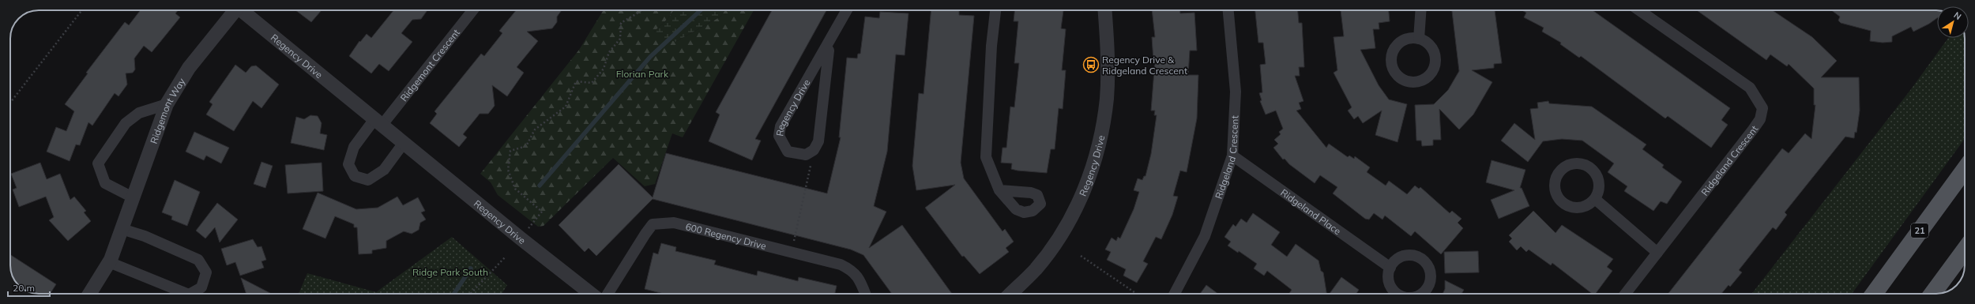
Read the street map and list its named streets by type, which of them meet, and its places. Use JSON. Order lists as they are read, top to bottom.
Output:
{
  "streets": {
    "main road": ["21"],
    "street": [
      "Regency Drive",
      "Ridgemont Crescent",
      "Ridgemont Way",
      "Ridgeland Crescent",
      "Ridgeland Place",
      "600 Regency Drive"
    ]
  },
  "crossings": [
    ["Regency Drive", "Ridgemont Crescent"],
    ["Ridgeland Crescent", "Ridgeland Place"]
  ],
  "parks": ["Florian Park", "Ridge Park South"],
  "places": {
    "bus stop": ["Regency Drive & Ridgeland Crescent"]
  },
  "scale_bar": "20 m",
  "north": "top right"
}
